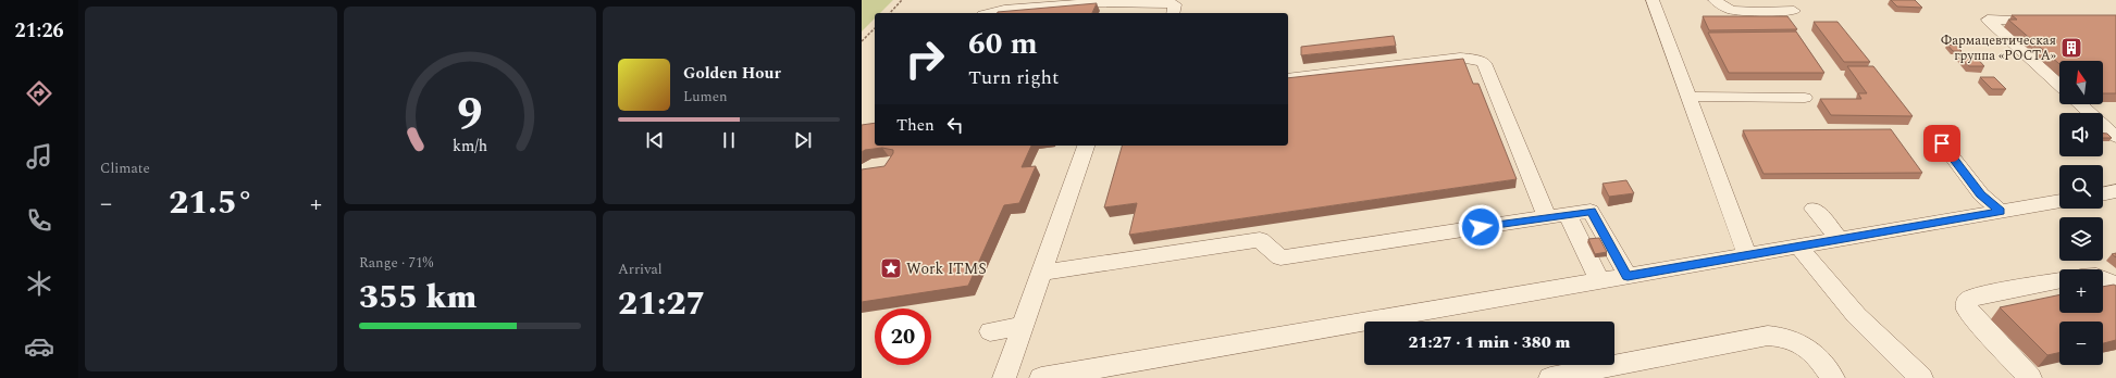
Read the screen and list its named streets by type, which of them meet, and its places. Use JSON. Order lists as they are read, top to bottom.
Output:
{
  "places": {
    "building": ["Фармацевтическая группа «РОСТА»"],
    "place": ["Work ITMS"]
  },
  "north": "top",
  "page": {
    "tabs": "21:26",
    "tile": [
      "Climate",
      ["Range · 71%", "355 km"],
      ["Arrival", "21:27"]
    ],
    "turn": ["60 m", "Turn right"],
    "song": ["Golden Hour", "Lumen"],
    "map_buttons": ["+", "−"],
    "then": "Then",
    "heat": ["−", "21.5°", "+"],
    "limit": "20",
    "trip": "21:27 · 1 min · 380 m",
    "gauge": ["9", "km/h"]
  }
}
